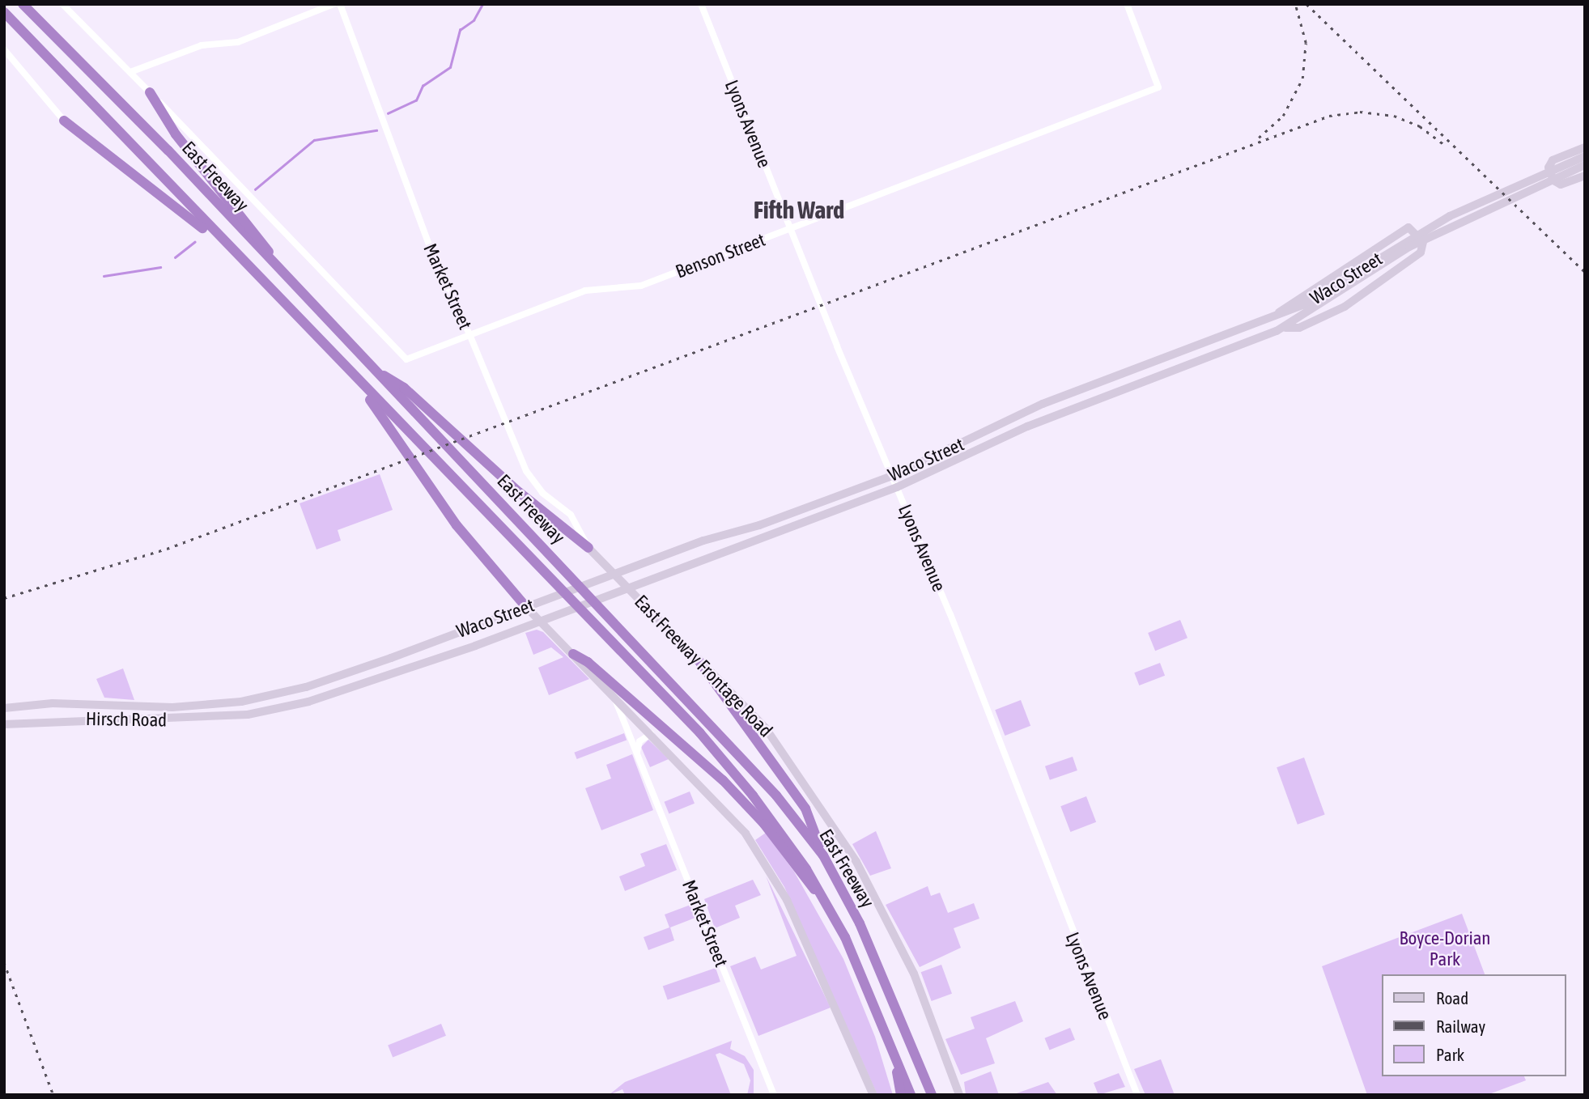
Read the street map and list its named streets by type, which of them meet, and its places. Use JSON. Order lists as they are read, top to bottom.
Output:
{
  "streets": {
    "highway": ["East Freeway"],
    "main road": ["Waco Street", "East Freeway Frontage Road", "Hirsch Road"],
    "street": ["Lyons Avenue", "Benson Street", "Market Street"]
  },
  "crossings": [
    ["Lyons Avenue", "Benson Street"],
    ["Lyons Avenue", "Waco Street"],
    ["Benson Street", "Market Street"],
    ["Waco Street", "East Freeway Frontage Road"],
    ["Waco Street", "Hirsch Road"],
    ["Market Street", "East Freeway Frontage Road"]
  ],
  "districts": ["Fifth Ward"],
  "parks": ["Boyce-Dorian Park"],
  "legend": ["Road", "Railway", "Park"]
}
